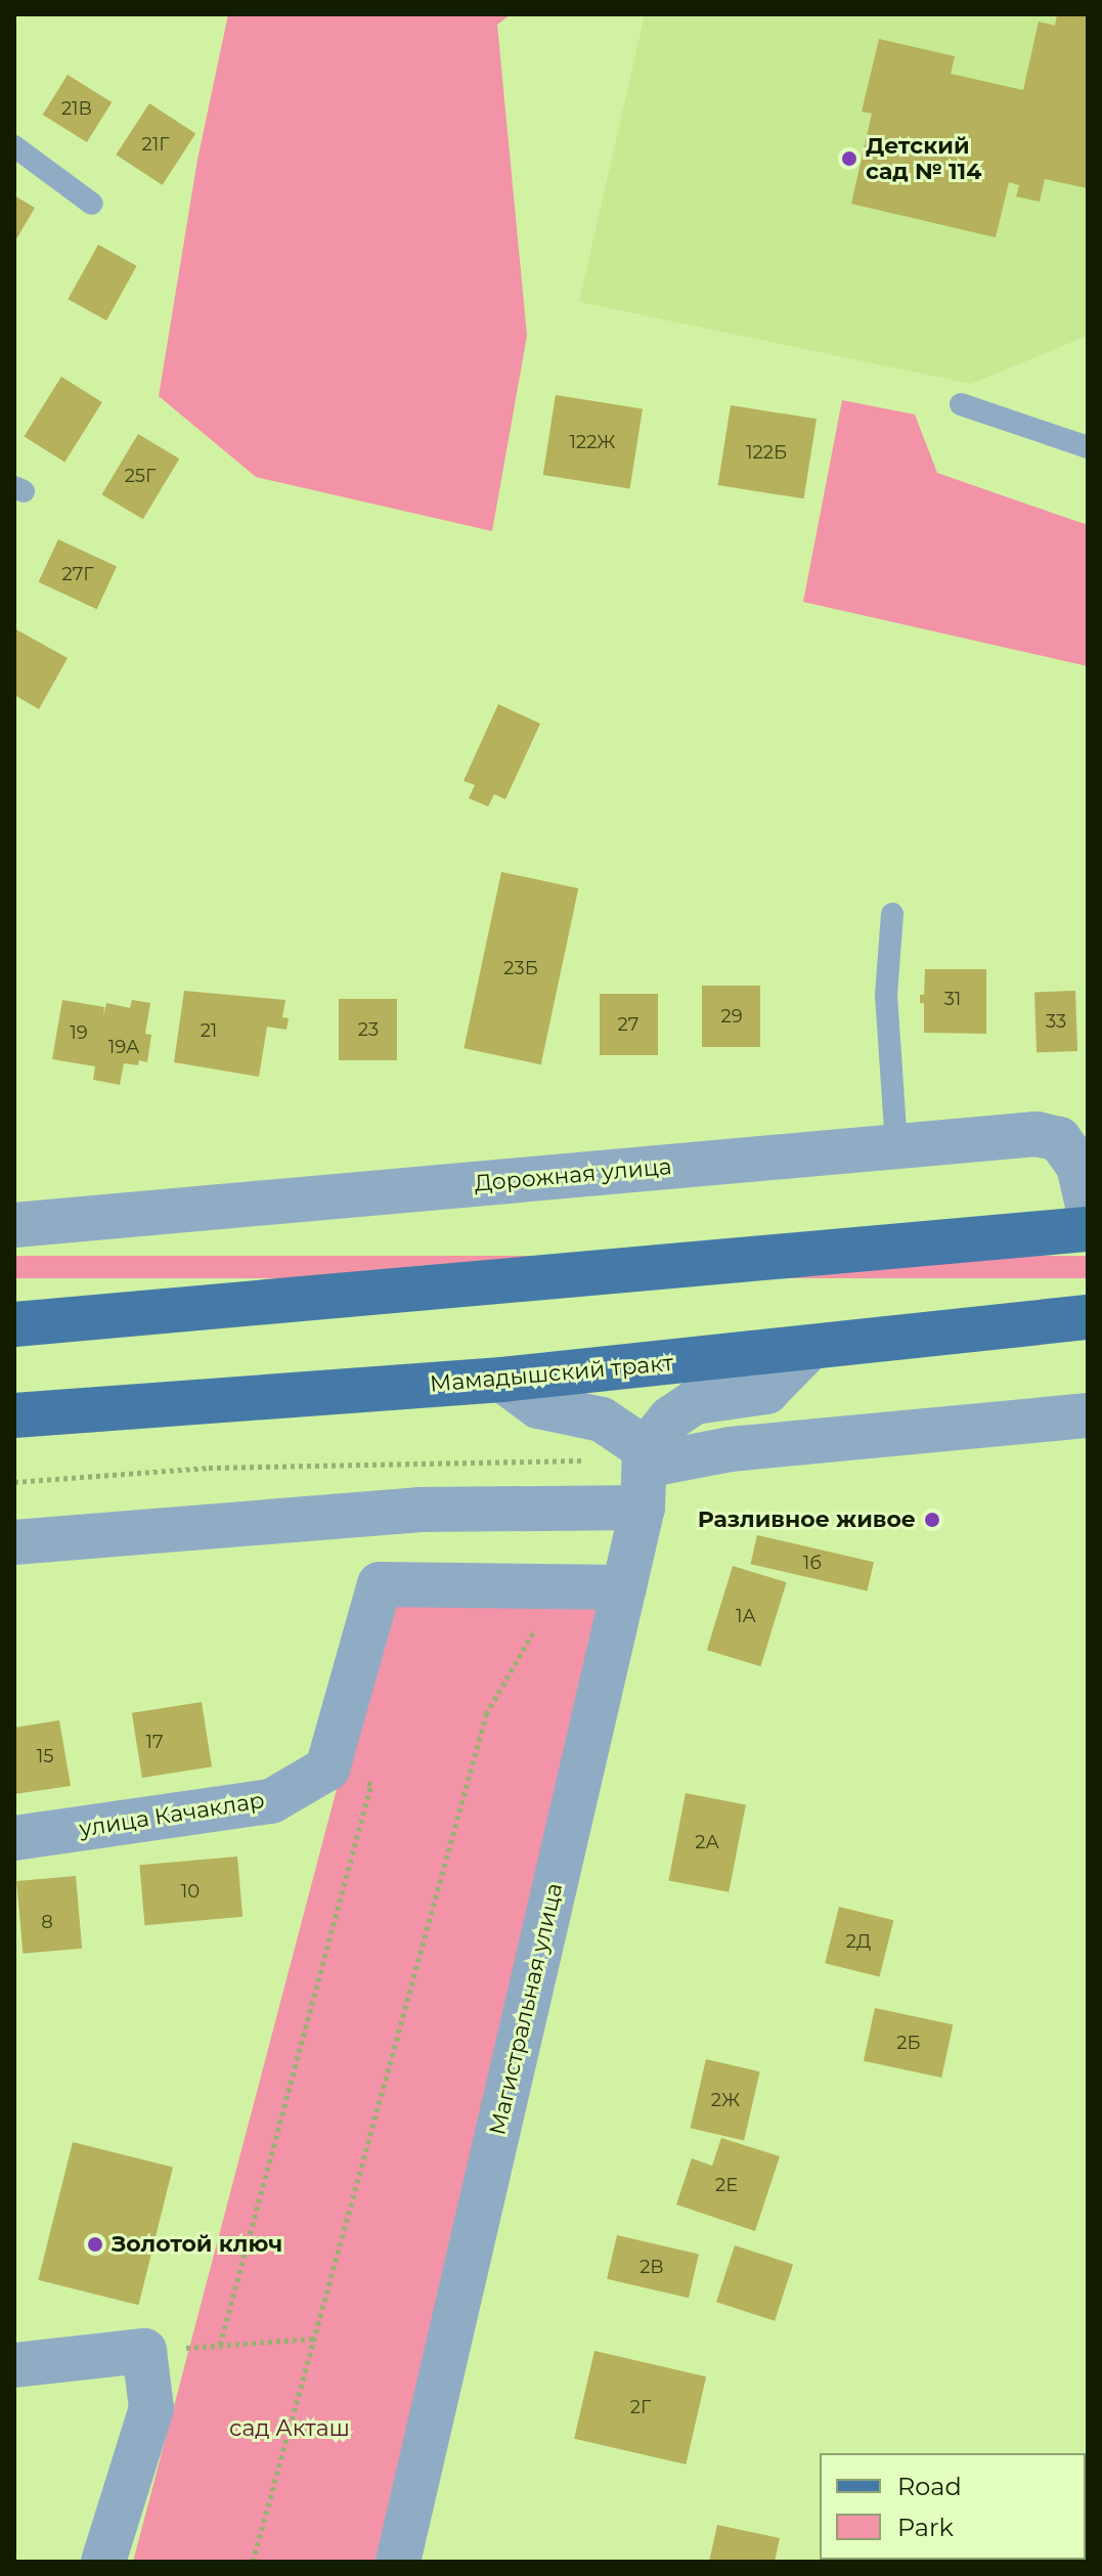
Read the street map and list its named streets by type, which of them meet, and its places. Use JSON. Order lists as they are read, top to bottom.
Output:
{
  "streets": {
    "main road": ["Мамадышский тракт"],
    "street": ["Дорожная улица", "улица Качаклар", "Магистральная улица"]
  },
  "crossings": [
    ["Мамадышский тракт", "Магистральная улица"]
  ],
  "parks": ["сад Акташ"],
  "places": ["Детский сад № 114", "Разливное живое", "Золотой ключ"],
  "house_numbers": [
    "21В",
    "21Г",
    "122Ж",
    "122Б",
    "25Г",
    "27Г",
    "23Б",
    "31",
    "29",
    "33",
    "27",
    "23",
    "21",
    "19",
    "19А",
    "1б",
    "1А",
    "17",
    "15",
    "2А",
    "10",
    "8",
    "2Д",
    "2Б",
    "2Ж",
    "2Е",
    "2В",
    "2Г"
  ],
  "legend": ["Road", "Park"]
}
